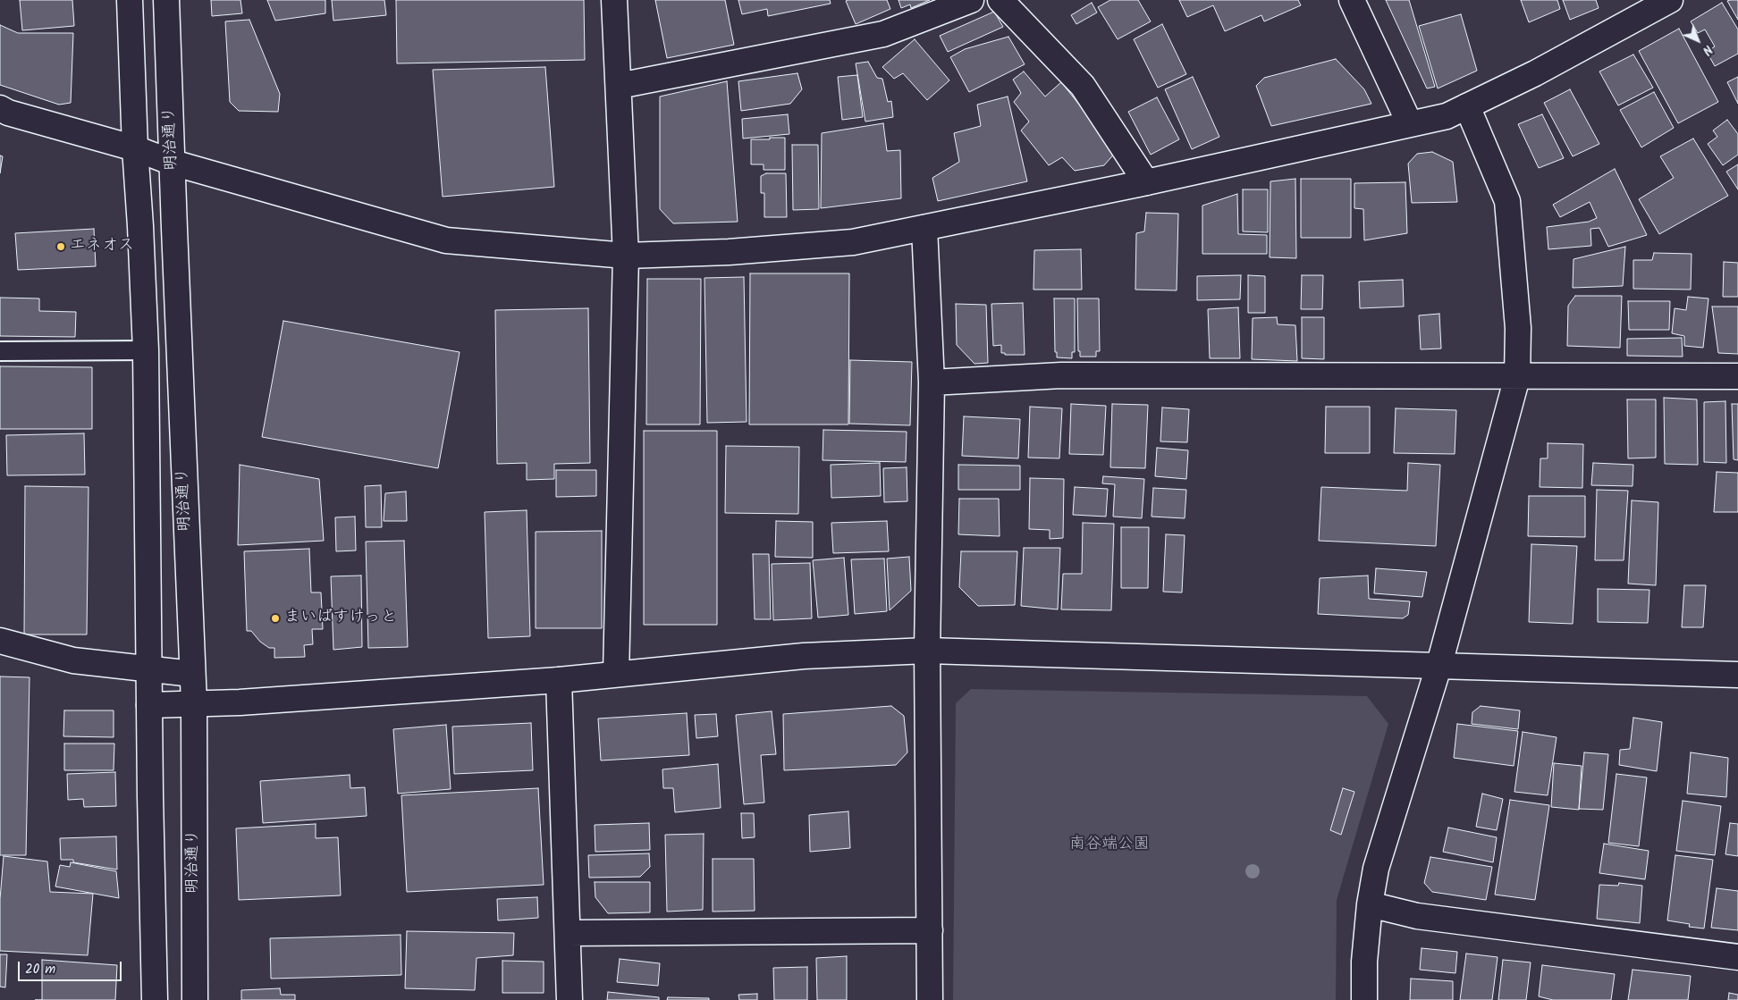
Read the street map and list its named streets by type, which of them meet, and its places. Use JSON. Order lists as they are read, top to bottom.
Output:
{
  "streets": {
    "street": ["明治通り"]
  },
  "parks": ["南谷端公園"],
  "places": ["エネオス", "まいばすけっと"],
  "scale_bar": "20 m",
  "north": "bottom right"
}
